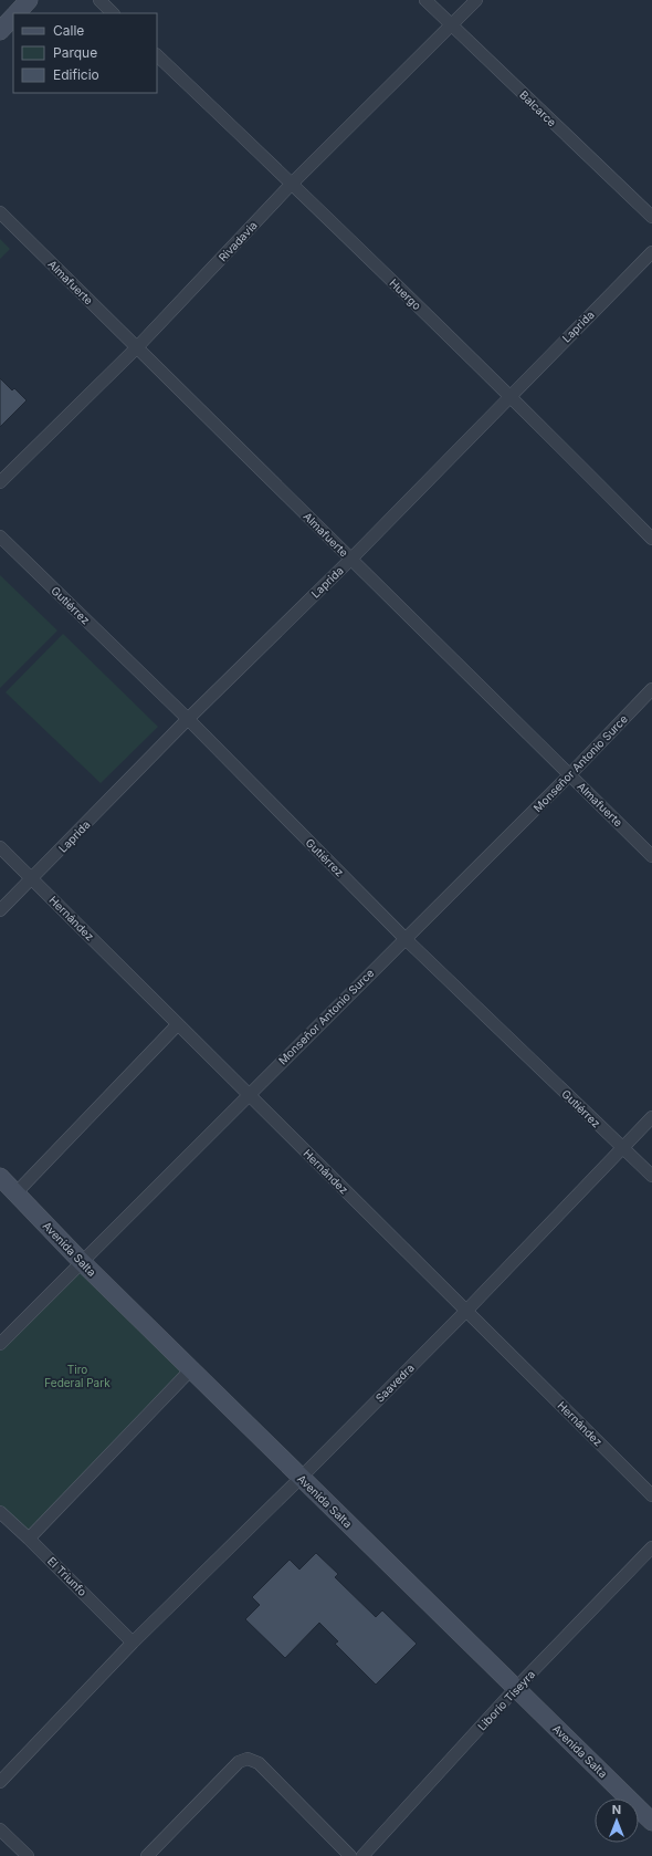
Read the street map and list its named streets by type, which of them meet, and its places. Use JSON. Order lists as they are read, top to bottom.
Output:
{
  "streets": {
    "main road": ["Avenida Salta"],
    "street": [
      "Balcarce",
      "Rivadavia",
      "Almafuerte",
      "Huergo",
      "Laprida",
      "Gutiérrez",
      "Monseñor Antonio Surce",
      "Hernández",
      "Saavedra",
      "El Triunfo",
      "Liborio Tiseyra"
    ]
  },
  "crossings": [
    ["Balcarce", "Rivadavia"],
    ["Rivadavia", "Almafuerte"],
    ["Rivadavia", "Huergo"],
    ["Almafuerte", "Laprida"],
    ["Almafuerte", "Monseñor Antonio Surce"],
    ["Huergo", "Laprida"],
    ["Laprida", "Gutiérrez"],
    ["Laprida", "Hernández"],
    ["Gutiérrez", "Monseñor Antonio Surce"],
    ["Gutiérrez", "Saavedra"],
    ["Monseñor Antonio Surce", "Hernández"],
    ["Monseñor Antonio Surce", "Avenida Salta"],
    ["Hernández", "Saavedra"],
    ["Avenida Salta", "Saavedra"],
    ["Avenida Salta", "Liborio Tiseyra"],
    ["Saavedra", "El Triunfo"]
  ],
  "parks": ["Tiro Federal Park"],
  "legend": ["Calle", "Parque", "Edificio"],
  "north": "top"
}
